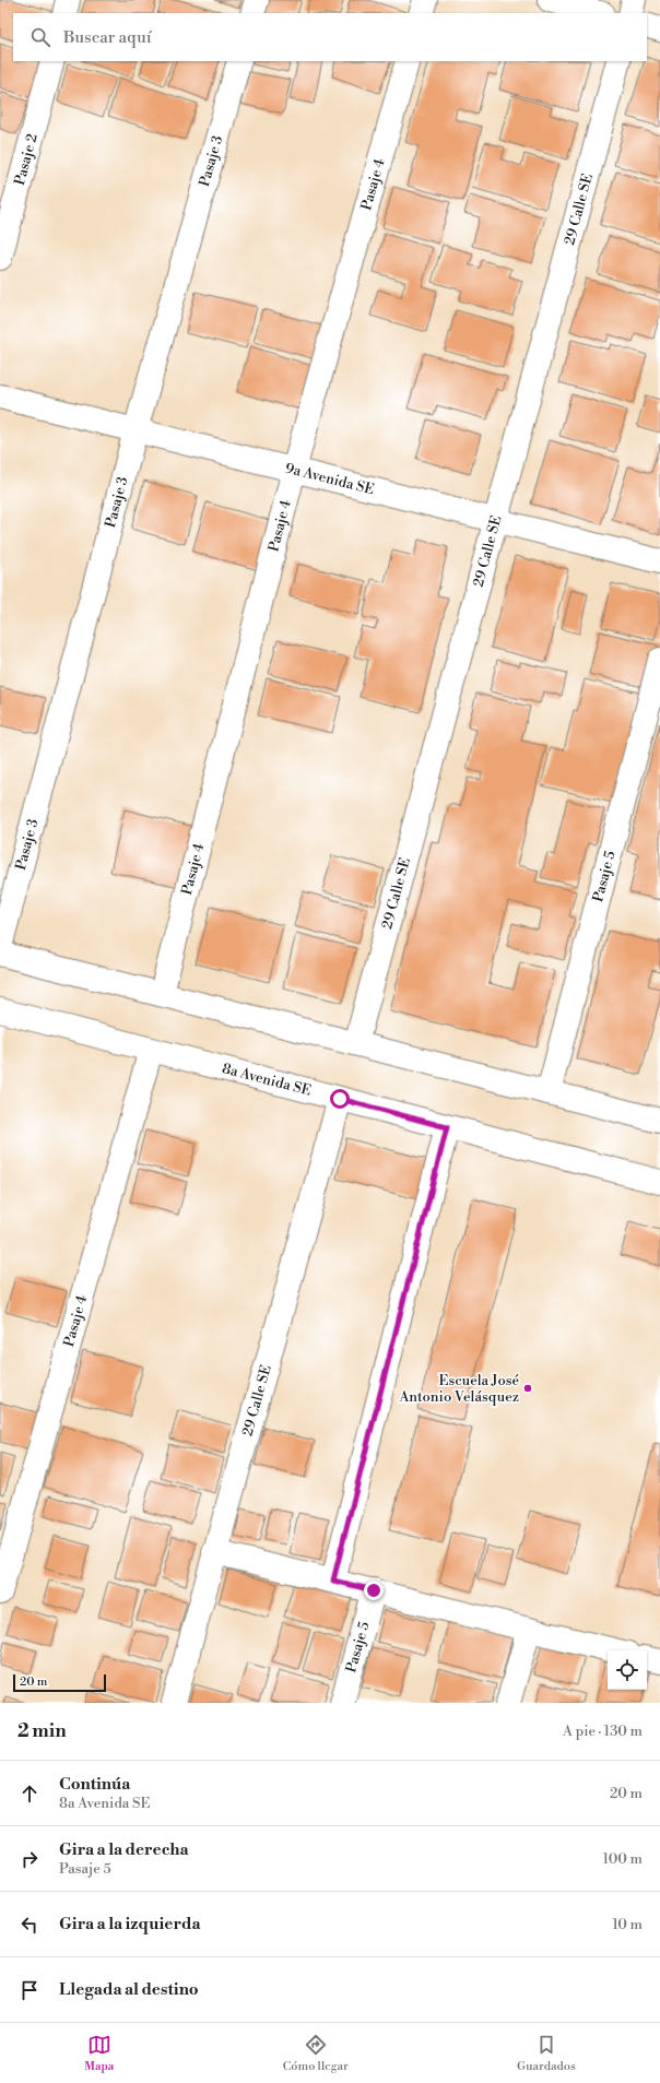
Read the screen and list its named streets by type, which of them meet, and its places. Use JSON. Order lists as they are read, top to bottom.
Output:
{
  "streets": {
    "street": [
      "Pasaje 2",
      "Pasaje 3",
      "Pasaje 4",
      "29 Calle SE",
      "9a Avenida SE",
      "Pasaje 5",
      "8a Avenida SE"
    ]
  },
  "crossings": [
    ["Pasaje 3", "9a Avenida SE"],
    ["Pasaje 4", "9a Avenida SE"],
    ["Pasaje 4", "8a Avenida SE"],
    ["29 Calle SE", "9a Avenida SE"],
    ["29 Calle SE", "8a Avenida SE"]
  ],
  "places": ["Escuela José Antonio Velásquez"],
  "scale_bar": "20 m",
  "page": {
    "search": "Buscar aquí",
    "scale": "20 m",
    "heading": ["2 min", "A pie · 130 m"],
    "list": [
      ["Continúa", "8a Avenida SE", "20 m"],
      ["Gira a la derecha", "Pasaje 5", "100 m"],
      ["Gira a la izquierda", "10 m"],
      "Llegada al destino"
    ],
    "nav": ["Mapa", "Cómo llegar", "Guardados"]
  }
}
